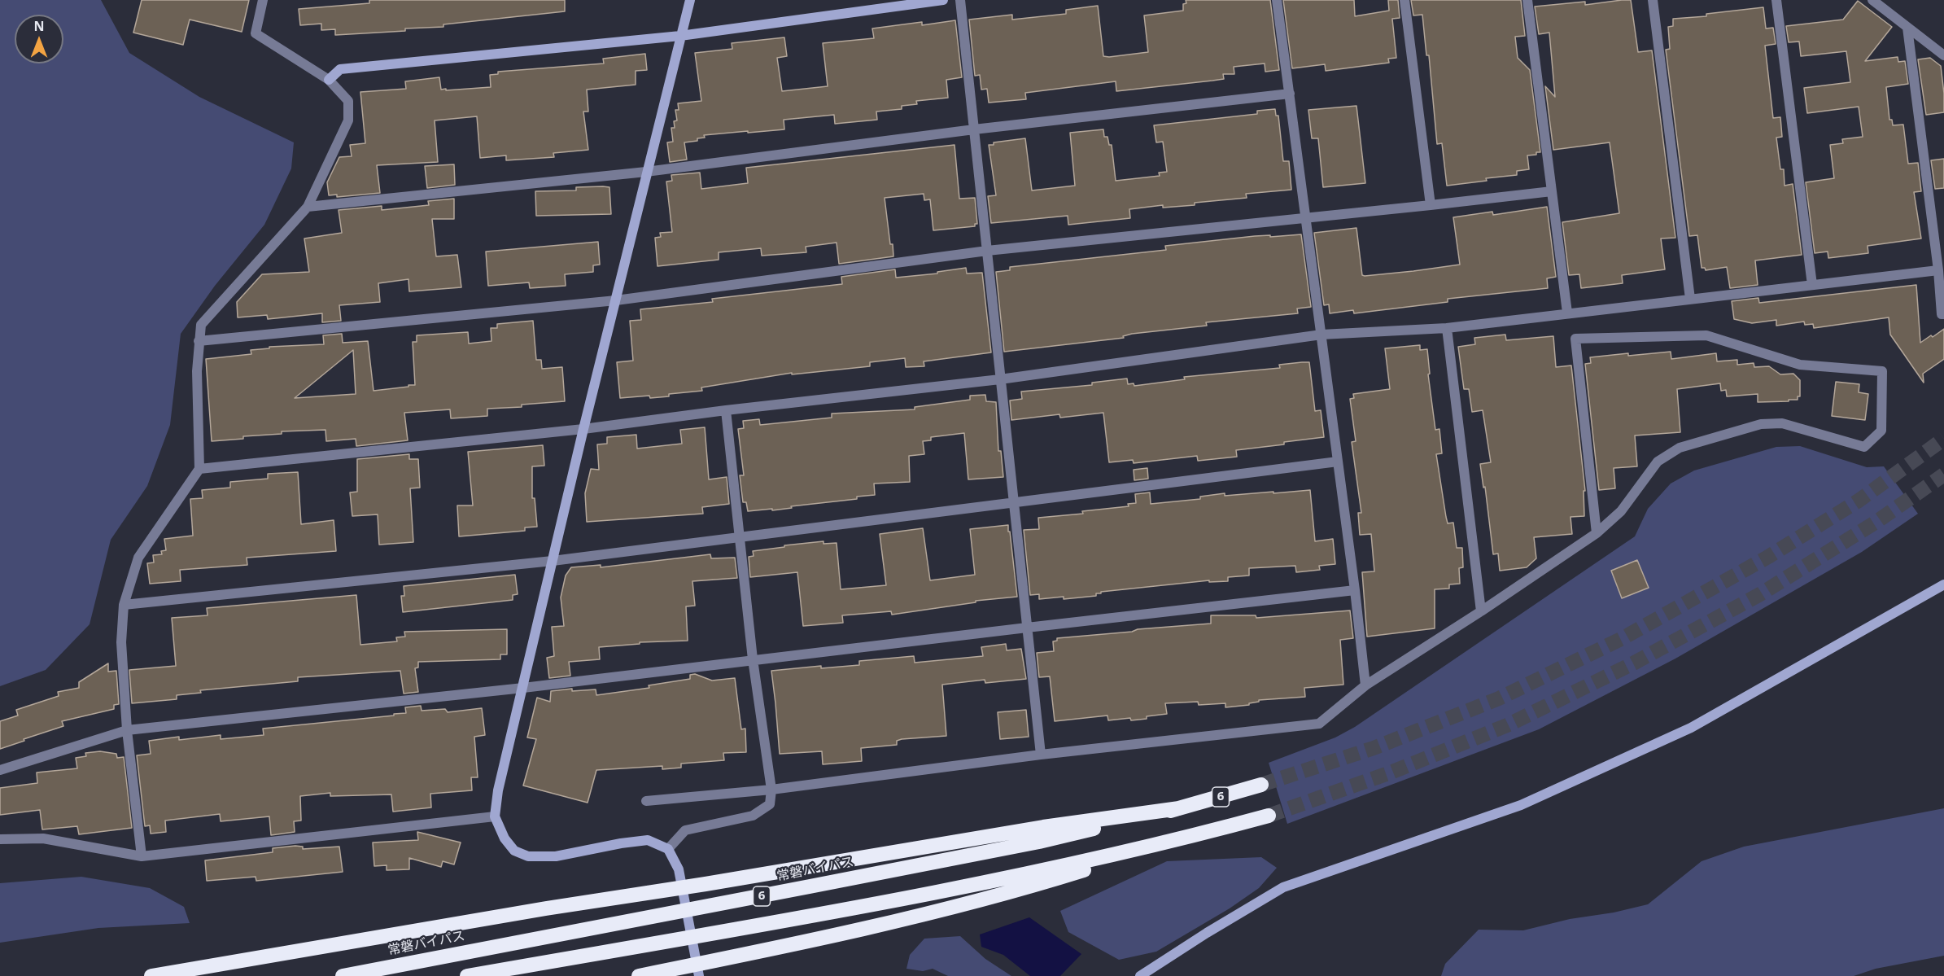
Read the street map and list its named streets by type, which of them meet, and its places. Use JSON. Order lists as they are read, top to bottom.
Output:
{
  "streets": {
    "highway": ["6", "常磐バイパス"]
  },
  "north": "top"
}
